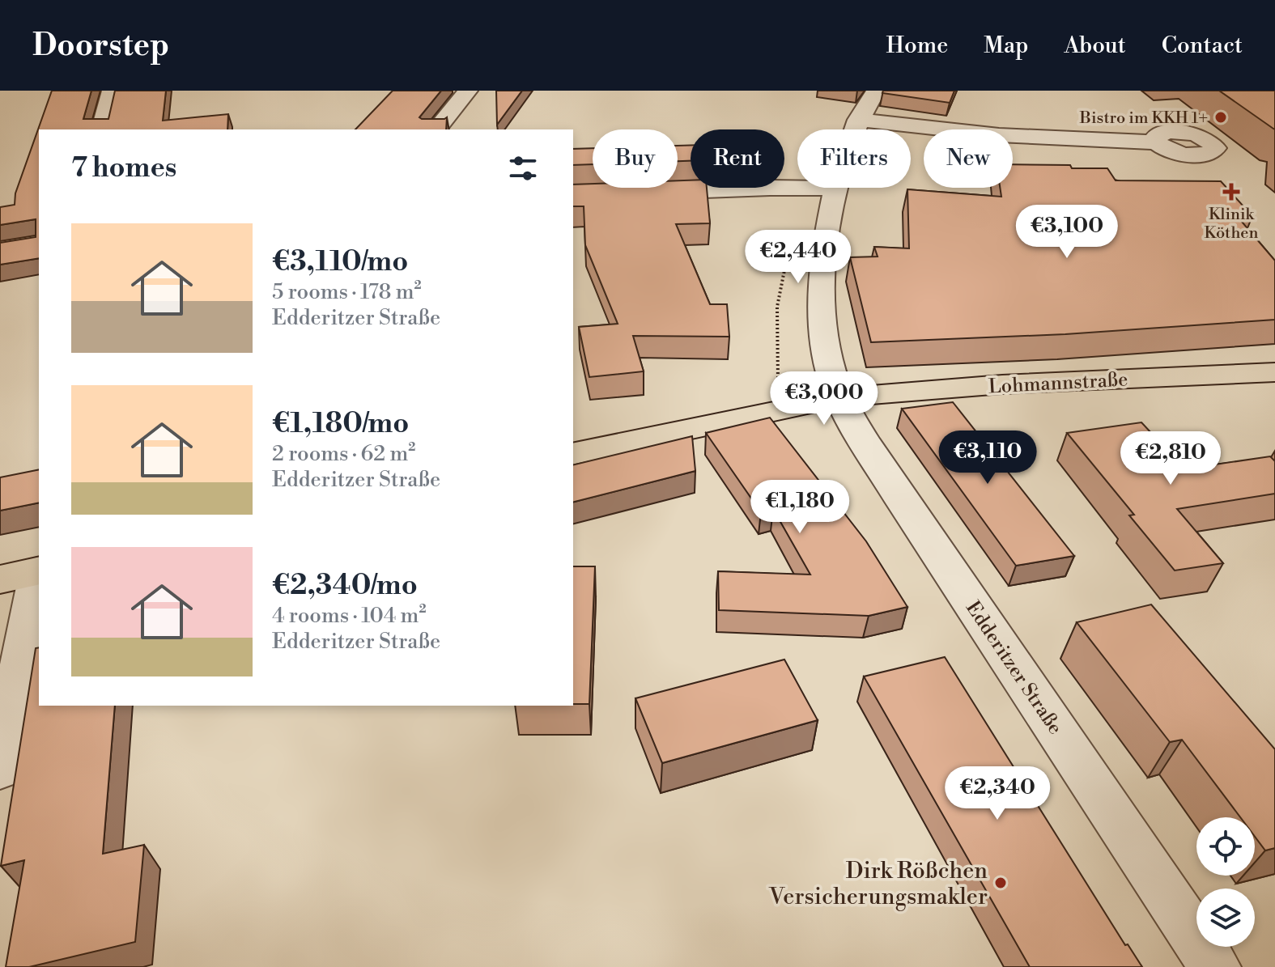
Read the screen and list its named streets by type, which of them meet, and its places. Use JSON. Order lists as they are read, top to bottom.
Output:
{
  "streets": {
    "main road": ["Lohmannstraße"],
    "street": ["Edderitzer Straße"]
  },
  "crossings": [
    ["Lohmannstraße", "Edderitzer Straße"]
  ],
  "places": {
    "other": ["Bistro im KKH 1+", "Dirk Rößchen Versicherungsmakler"],
    "health": ["Klinik Köthen"]
  },
  "page": {
    "header": "Doorstep",
    "nav": [
      "Home",
      "Map",
      "About",
      "Contact"
    ],
    "chip": [
      "Buy",
      "Rent",
      "Filters",
      "New"
    ],
    "heading": "7 homes",
    "price": [
      "€3,100",
      "€2,440",
      "€3,000",
      "€3,110",
      "€2,810",
      "€1,180",
      "€2,340"
    ],
    "list": [
      {
        "name": "€3,110/mo",
        "note": "5 rooms · 178 m² · Edderitzer Straße"
      },
      {
        "name": "€1,180/mo",
        "note": "2 rooms · 62 m² · Edderitzer Straße"
      },
      {
        "name": "€2,340/mo",
        "note": "4 rooms · 104 m² · Edderitzer Straße"
      }
    ]
  }
}
